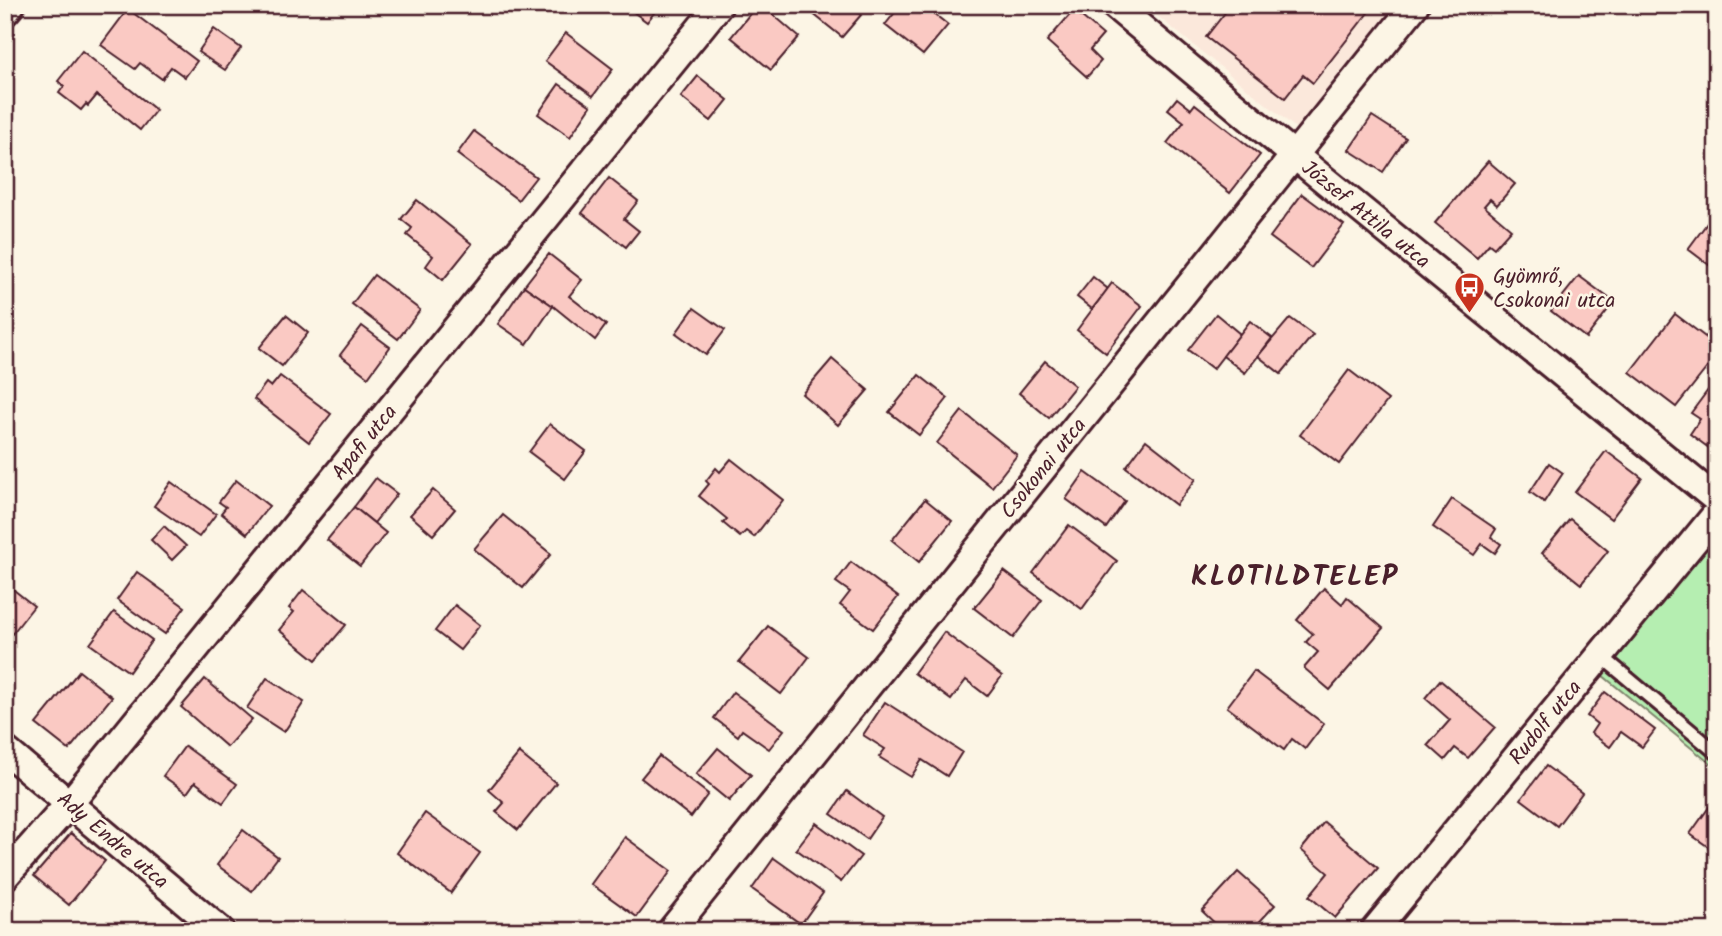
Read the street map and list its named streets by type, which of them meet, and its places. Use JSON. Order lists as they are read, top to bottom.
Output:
{
  "streets": {
    "street": [
      "József Attila utca",
      "Apafi utca",
      "Csokonai utca",
      "Rudolf utca",
      "Ady Endre utca"
    ]
  },
  "crossings": [
    ["József Attila utca", "Csokonai utca"],
    ["Apafi utca", "Ady Endre utca"]
  ],
  "districts": ["KLOTILDTELEP"],
  "places": {
    "bus stop": ["Gyömrő, Csokonai utca"]
  }
}
